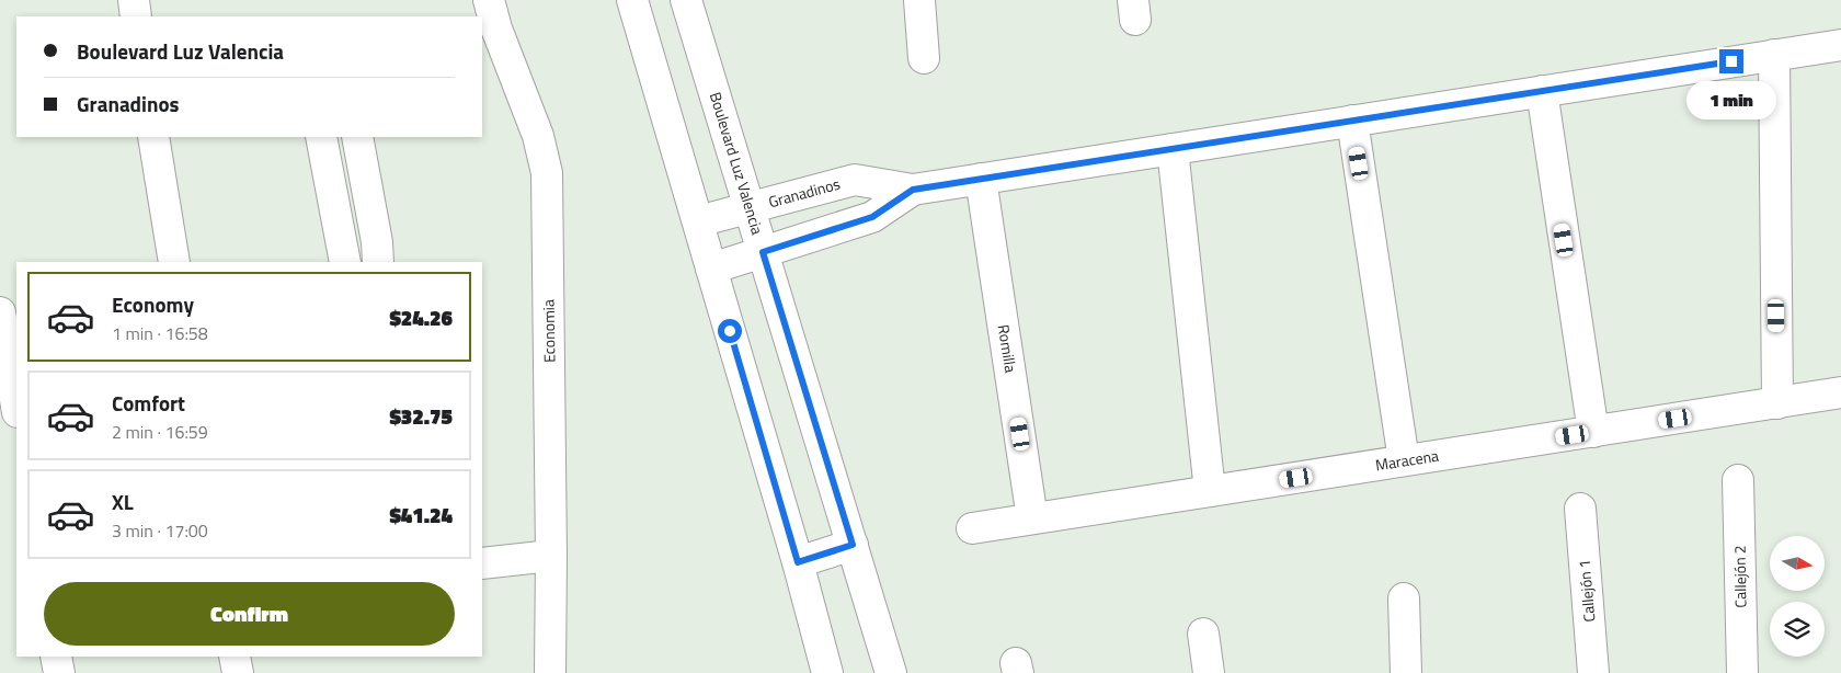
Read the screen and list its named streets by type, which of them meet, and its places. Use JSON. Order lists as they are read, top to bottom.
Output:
{
  "streets": {
    "street": [
      "Boulevard Luz Valencia",
      "Granadinos",
      "Economia",
      "Romilla",
      "Maracena",
      "Callejón 2",
      "Callejón 1"
    ]
  },
  "crossings": [
    ["Boulevard Luz Valencia", "Granadinos"],
    ["Granadinos", "Romilla"],
    ["Romilla", "Maracena"]
  ],
  "north": "right",
  "page": {
    "banner": ["Boulevard Luz Valencia", "Granadinos"],
    "bubble": "1 min",
    "list": [
      {
        "name": "Economy",
        "note": "1 min · 16:58",
        "value": "$24.26"
      },
      {
        "name": "Comfort",
        "note": "2 min · 16:59",
        "value": "$32.75"
      },
      {
        "name": "XL",
        "note": "3 min · 17:00",
        "value": "$41.24"
      }
    ],
    "buttons": "Confirm"
  }
}
